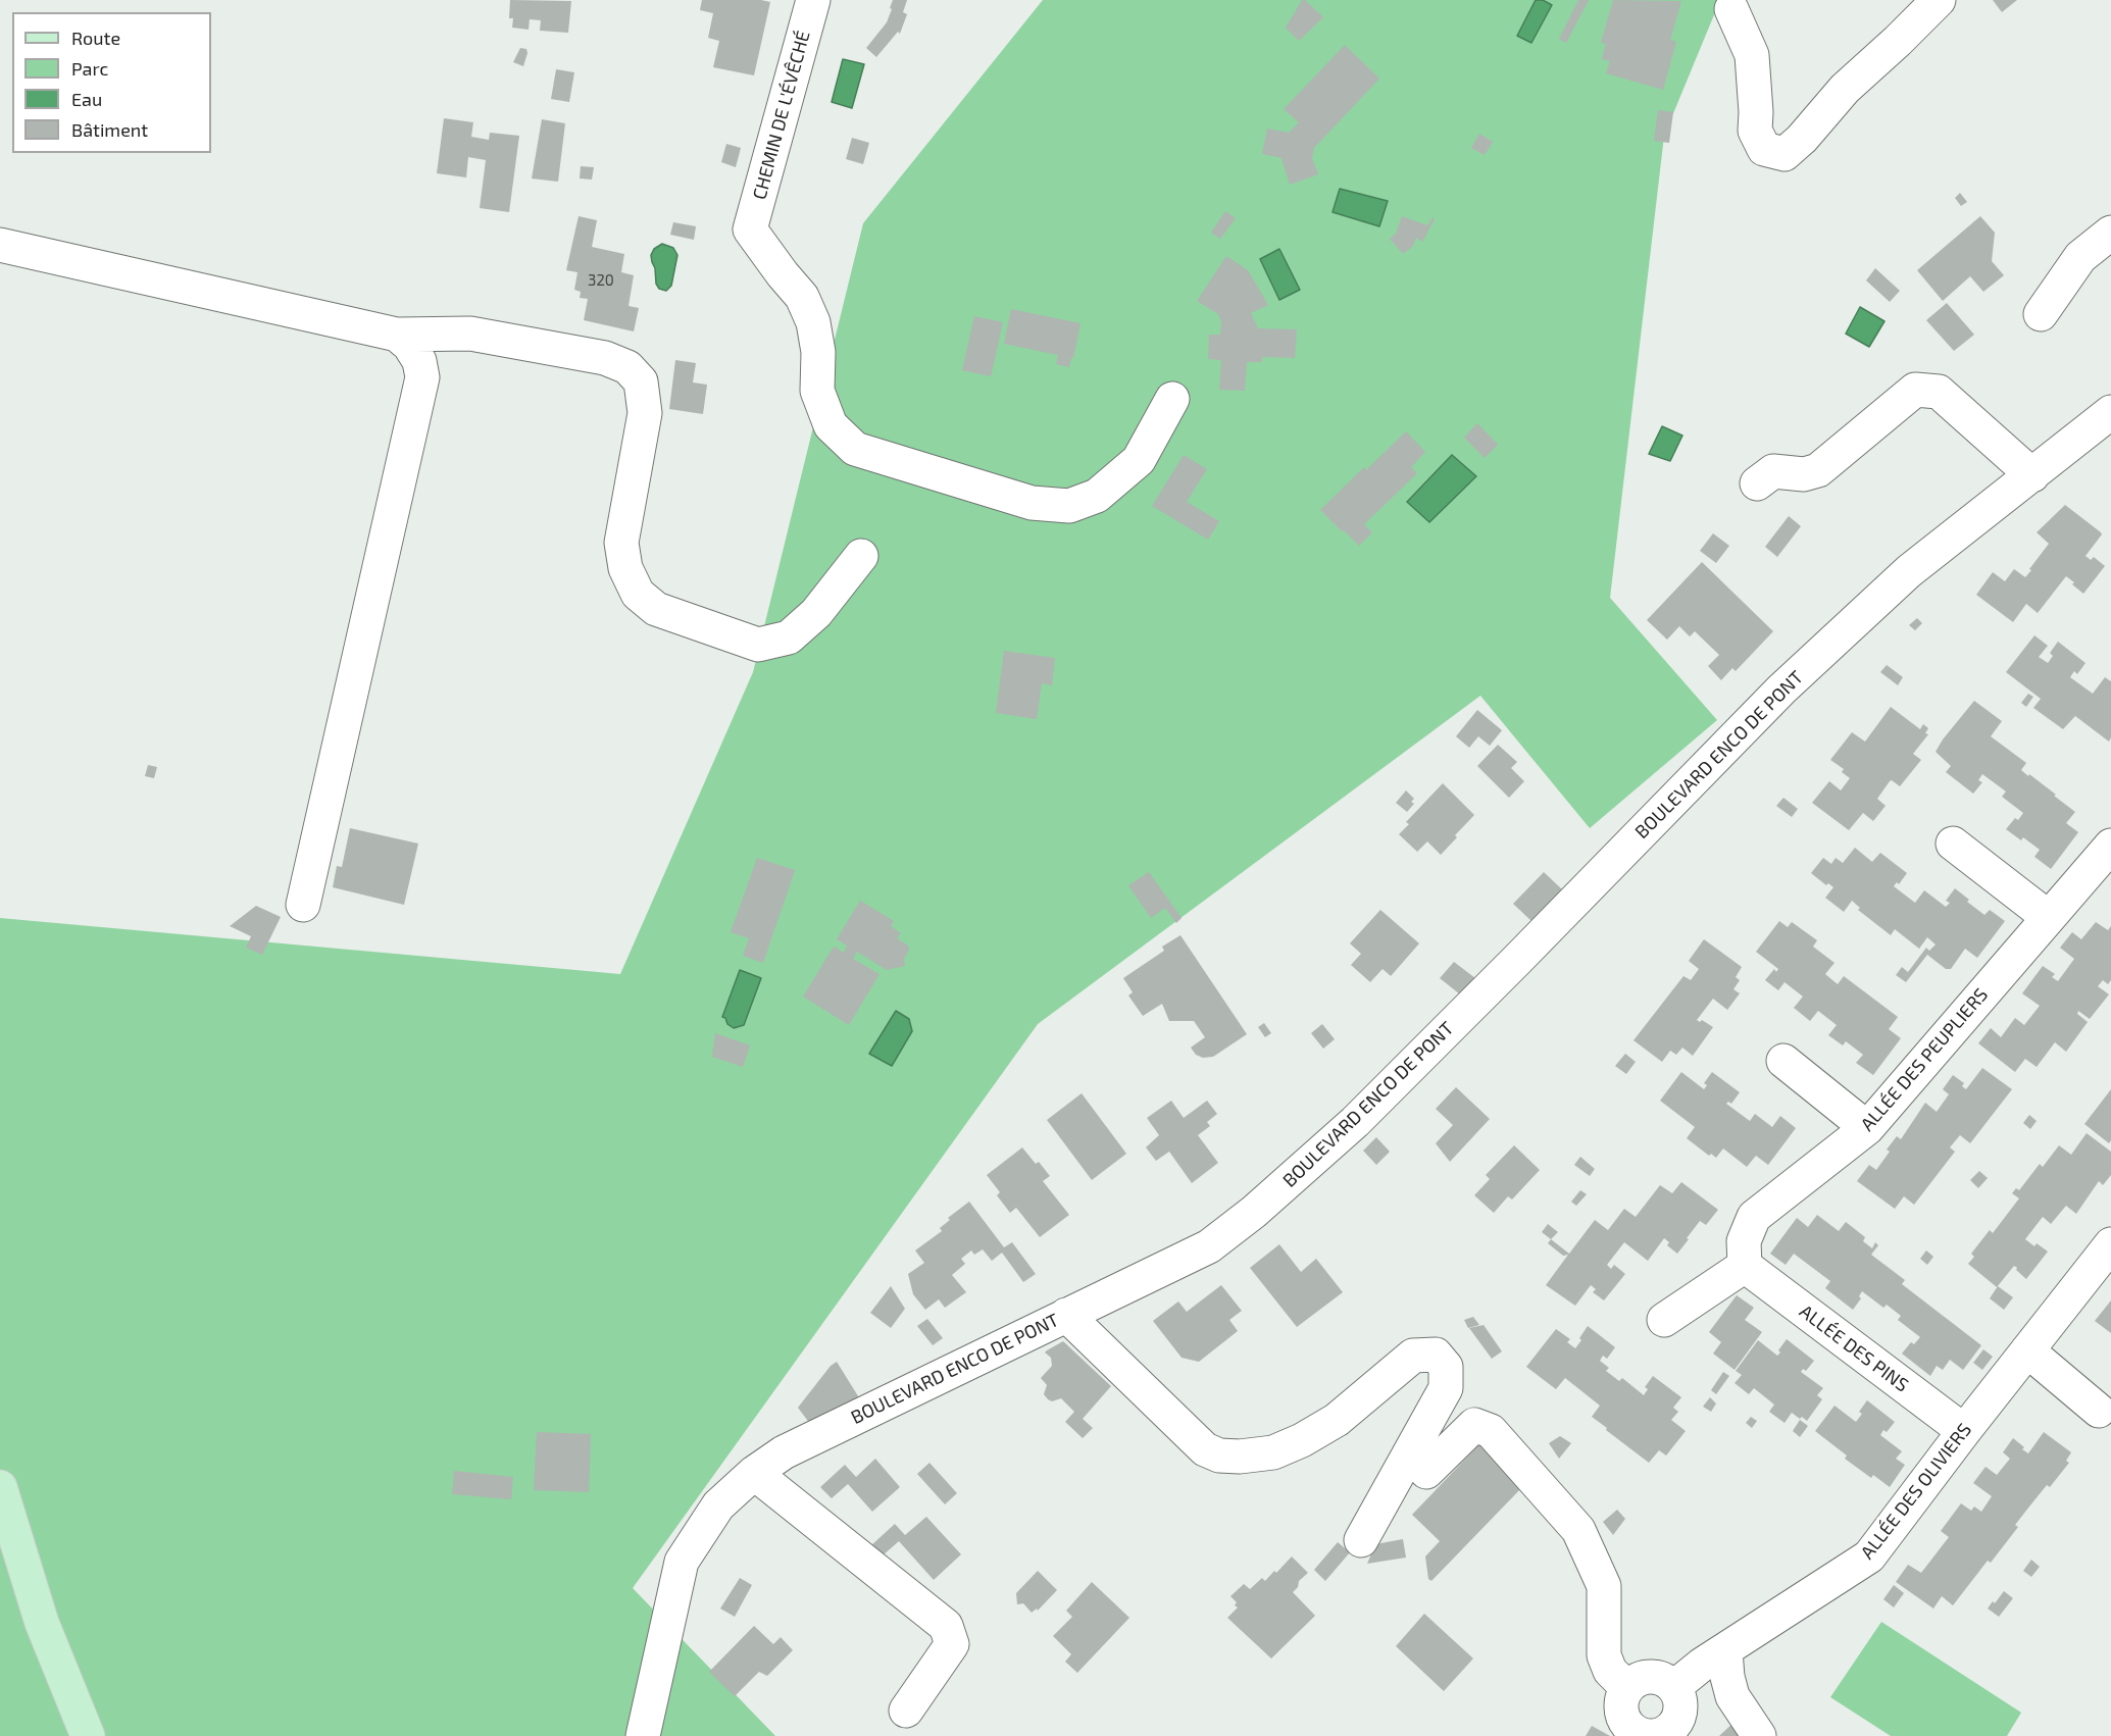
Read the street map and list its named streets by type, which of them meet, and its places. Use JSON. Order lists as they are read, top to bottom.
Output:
{
  "streets": {
    "street": [
      "CHEMIN DE L'ÉVÊCHÉ",
      "BOULEVARD ENCO DE PONT",
      "ALLÉE DES PEUPLIERS",
      "ALLÉE DES PINS",
      "ALLÉE DES OLIVIERS"
    ]
  },
  "crossings": [
    ["ALLÉE DES PEUPLIERS", "ALLÉE DES PINS"],
    ["ALLÉE DES PINS", "ALLÉE DES OLIVIERS"]
  ],
  "house_numbers": ["320"],
  "legend": [
    "Route",
    "Parc",
    "Eau",
    "Bâtiment"
  ]
}
